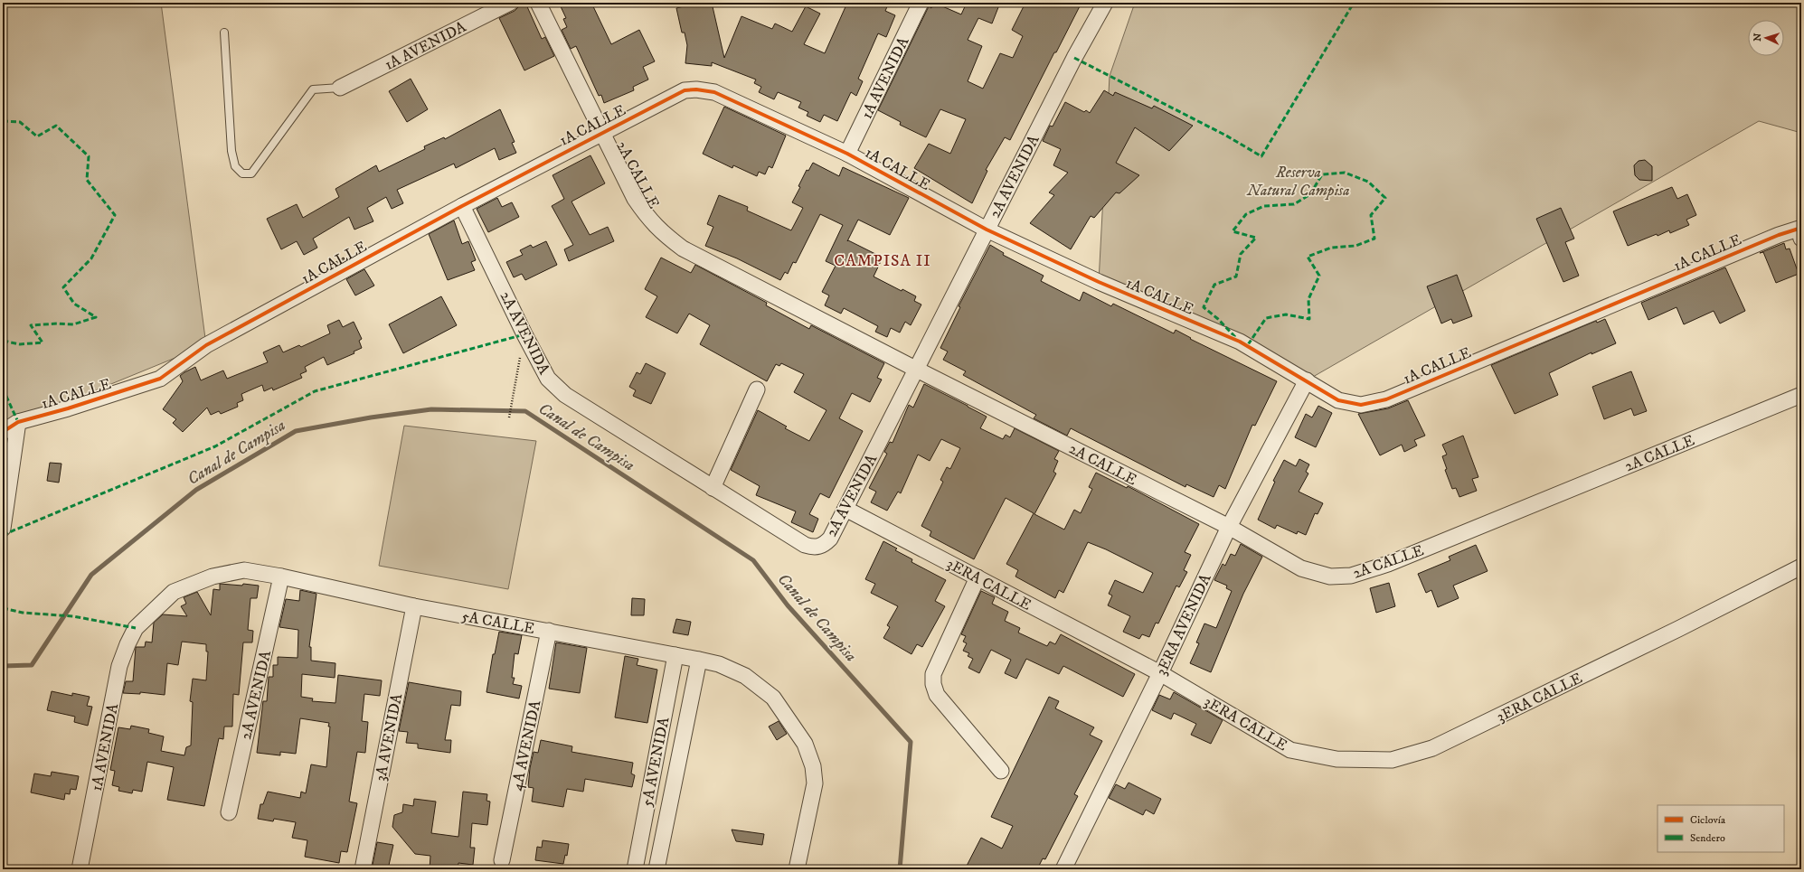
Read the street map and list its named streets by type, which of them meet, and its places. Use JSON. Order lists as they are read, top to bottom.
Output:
{
  "streets": {
    "street": [
      "1A AVENIDA",
      "1A CALLE",
      "2A CALLE",
      "2A AVENIDA",
      "3ERA CALLE",
      "5A CALLE",
      "3ERA AVENIDA",
      "3A AVENIDA",
      "4A AVENIDA",
      "5A AVENIDA"
    ]
  },
  "crossings": [
    ["1A AVENIDA", "1A CALLE"],
    ["1A AVENIDA", "5A CALLE"],
    ["1A CALLE", "2A CALLE"],
    ["1A CALLE", "2A AVENIDA"],
    ["1A CALLE", "3ERA AVENIDA"],
    ["2A CALLE", "2A AVENIDA"],
    ["2A CALLE", "3ERA AVENIDA"],
    ["2A AVENIDA", "3ERA CALLE"],
    ["2A AVENIDA", "5A CALLE"],
    ["3ERA CALLE", "3ERA AVENIDA"],
    ["5A CALLE", "3A AVENIDA"],
    ["5A CALLE", "4A AVENIDA"],
    ["5A CALLE", "5A AVENIDA"]
  ],
  "districts": ["CAMPISA II"],
  "water": ["Canal de Campisa"],
  "parks": ["Reserva Natural Campisa"],
  "legend": ["Ciclovía", "Sendero"],
  "north": "left"
}
